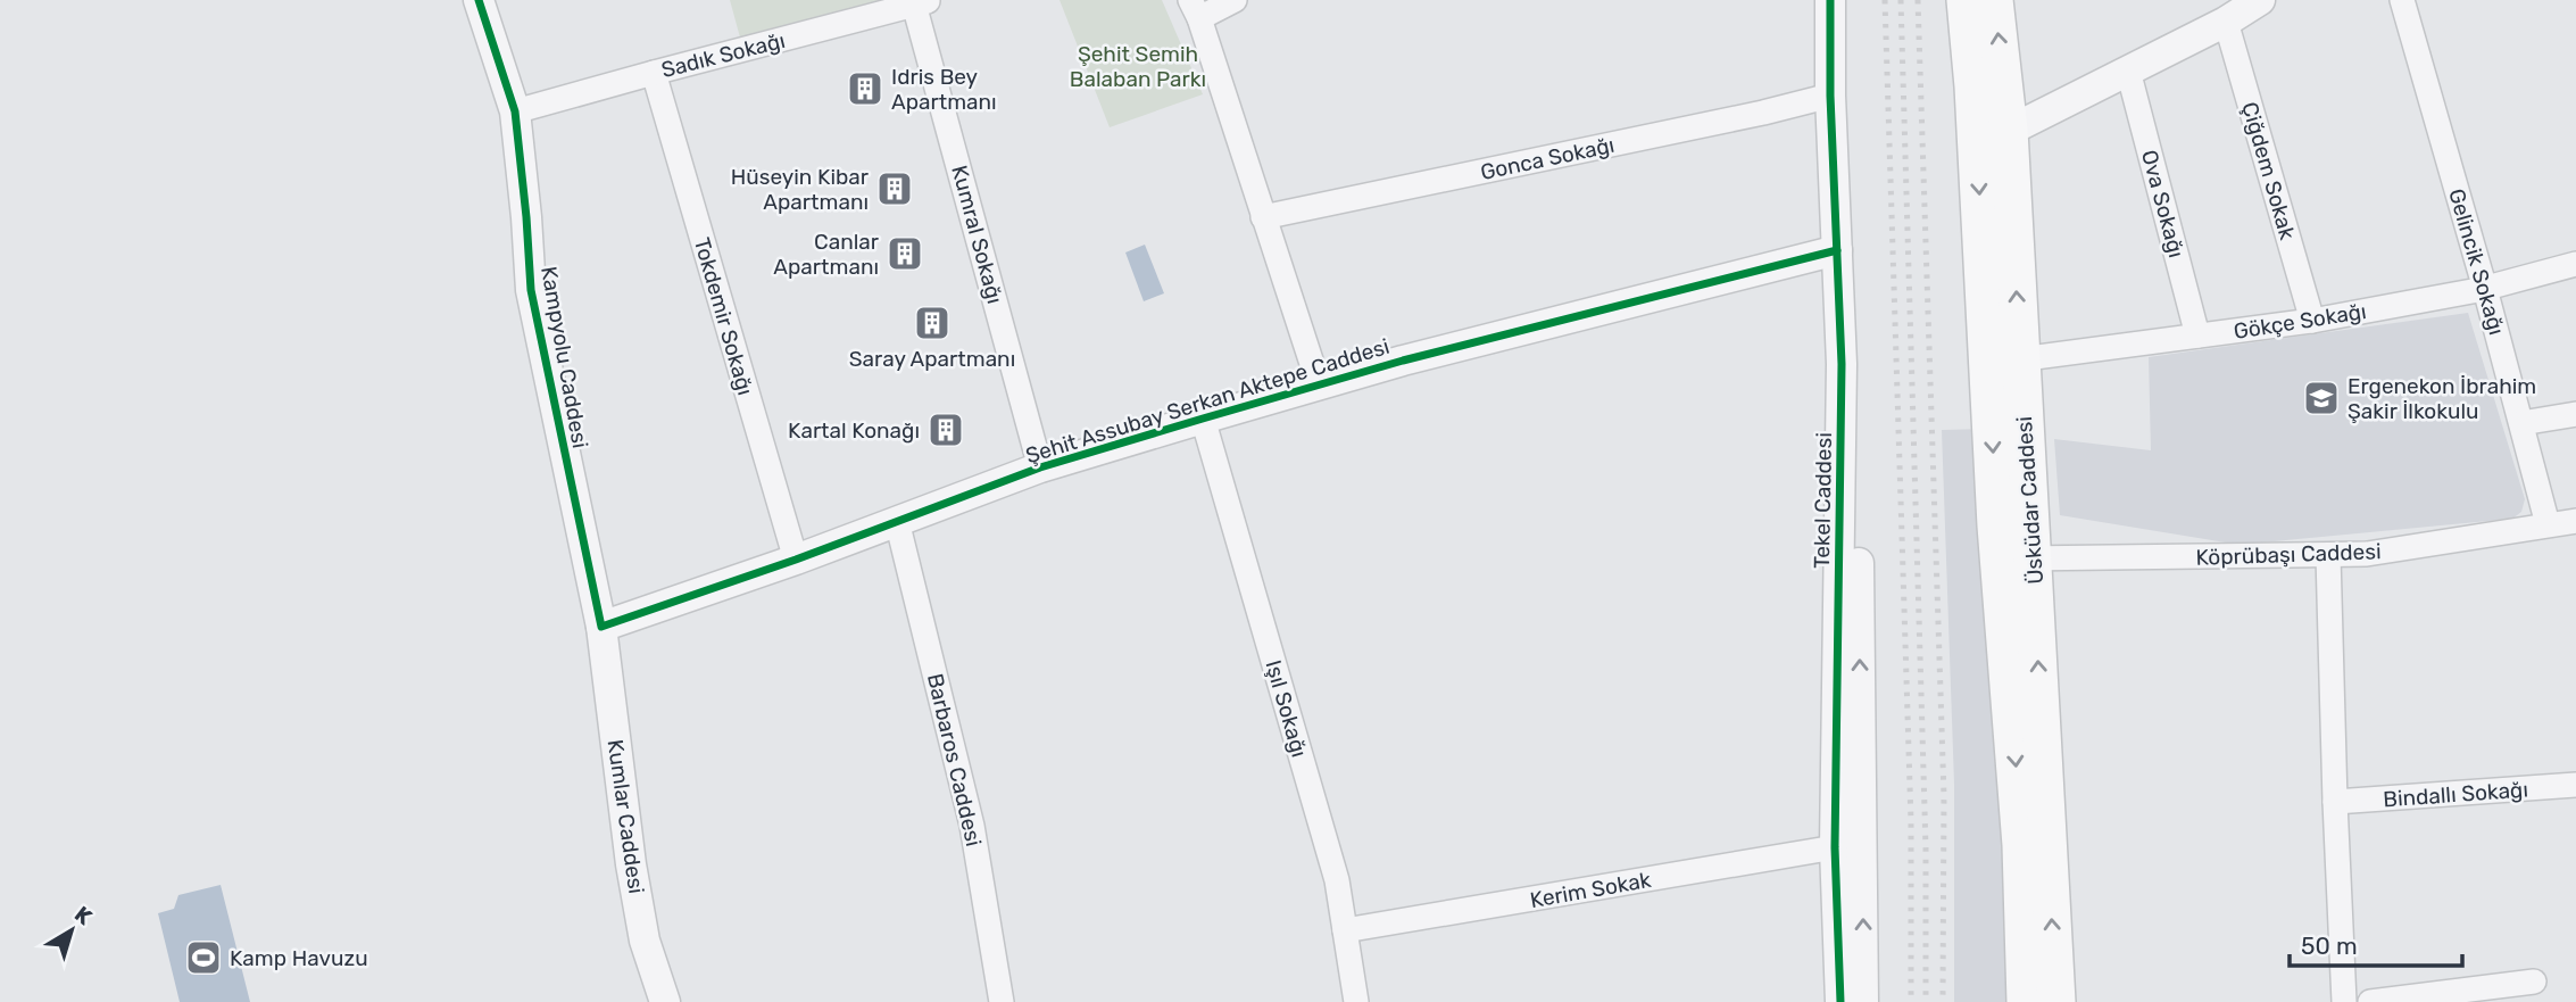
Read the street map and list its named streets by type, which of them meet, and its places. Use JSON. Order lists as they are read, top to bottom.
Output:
{
  "streets": {
    "main road": ["Üsküdar Caddesi"],
    "street": [
      "Sadık Sokağı",
      "Gonca Sokağı",
      "Çiğdem Sokak",
      "Ova Sokağı",
      "Kumral Sokağı",
      "Gelincik Sokağı",
      "Tokdemir Sokağı",
      "Gökçe Sokağı",
      "Kampyolu Caddesi",
      "Şehit Assubay Serkan Aktepe Caddesi",
      "Tekel Caddesi",
      "Köprübaşı Caddesi",
      "Işıl Sokağı",
      "Barbaros Caddesi",
      "Bindallı Sokağı",
      "Kumlar Caddesi",
      "Kerim Sokak"
    ]
  },
  "crossings": [
    ["Sadık Sokağı", "Kumral Sokağı"],
    ["Sadık Sokağı", "Tokdemir Sokağı"],
    ["Sadık Sokağı", "Kampyolu Caddesi"],
    ["Gonca Sokağı", "Tekel Caddesi"],
    ["Çiğdem Sokak", "Gökçe Sokağı"],
    ["Ova Sokağı", "Gökçe Sokağı"],
    ["Kumral Sokağı", "Şehit Assubay Serkan Aktepe Caddesi"],
    ["Gelincik Sokağı", "Gökçe Sokağı"],
    ["Gelincik Sokağı", "Köprübaşı Caddesi"],
    ["Tokdemir Sokağı", "Şehit Assubay Serkan Aktepe Caddesi"],
    ["Gökçe Sokağı", "Üsküdar Caddesi"],
    ["Kampyolu Caddesi", "Şehit Assubay Serkan Aktepe Caddesi"],
    ["Kampyolu Caddesi", "Kumlar Caddesi"],
    ["Şehit Assubay Serkan Aktepe Caddesi", "Tekel Caddesi"],
    ["Şehit Assubay Serkan Aktepe Caddesi", "Işıl Sokağı"],
    ["Şehit Assubay Serkan Aktepe Caddesi", "Barbaros Caddesi"],
    ["Şehit Assubay Serkan Aktepe Caddesi", "Kumlar Caddesi"],
    ["Tekel Caddesi", "Kerim Sokak"],
    ["Üsküdar Caddesi", "Köprübaşı Caddesi"],
    ["Işıl Sokağı", "Kerim Sokak"]
  ],
  "parks": ["Şehit Semih Balaban Parkı"],
  "places": {
    "building": [
      "Idris Bey Apartmanı",
      "Hüseyin Kibar Apartmanı",
      "Canlar Apartmanı",
      "Saray Apartmanı",
      "Kartal Konağı"
    ],
    "school or university": ["Ergenekon İbrahim Şakir İlkokulu"],
    "sports": ["Kamp Havuzu"]
  },
  "scale_bar": "50 m",
  "north": "top right"
}
